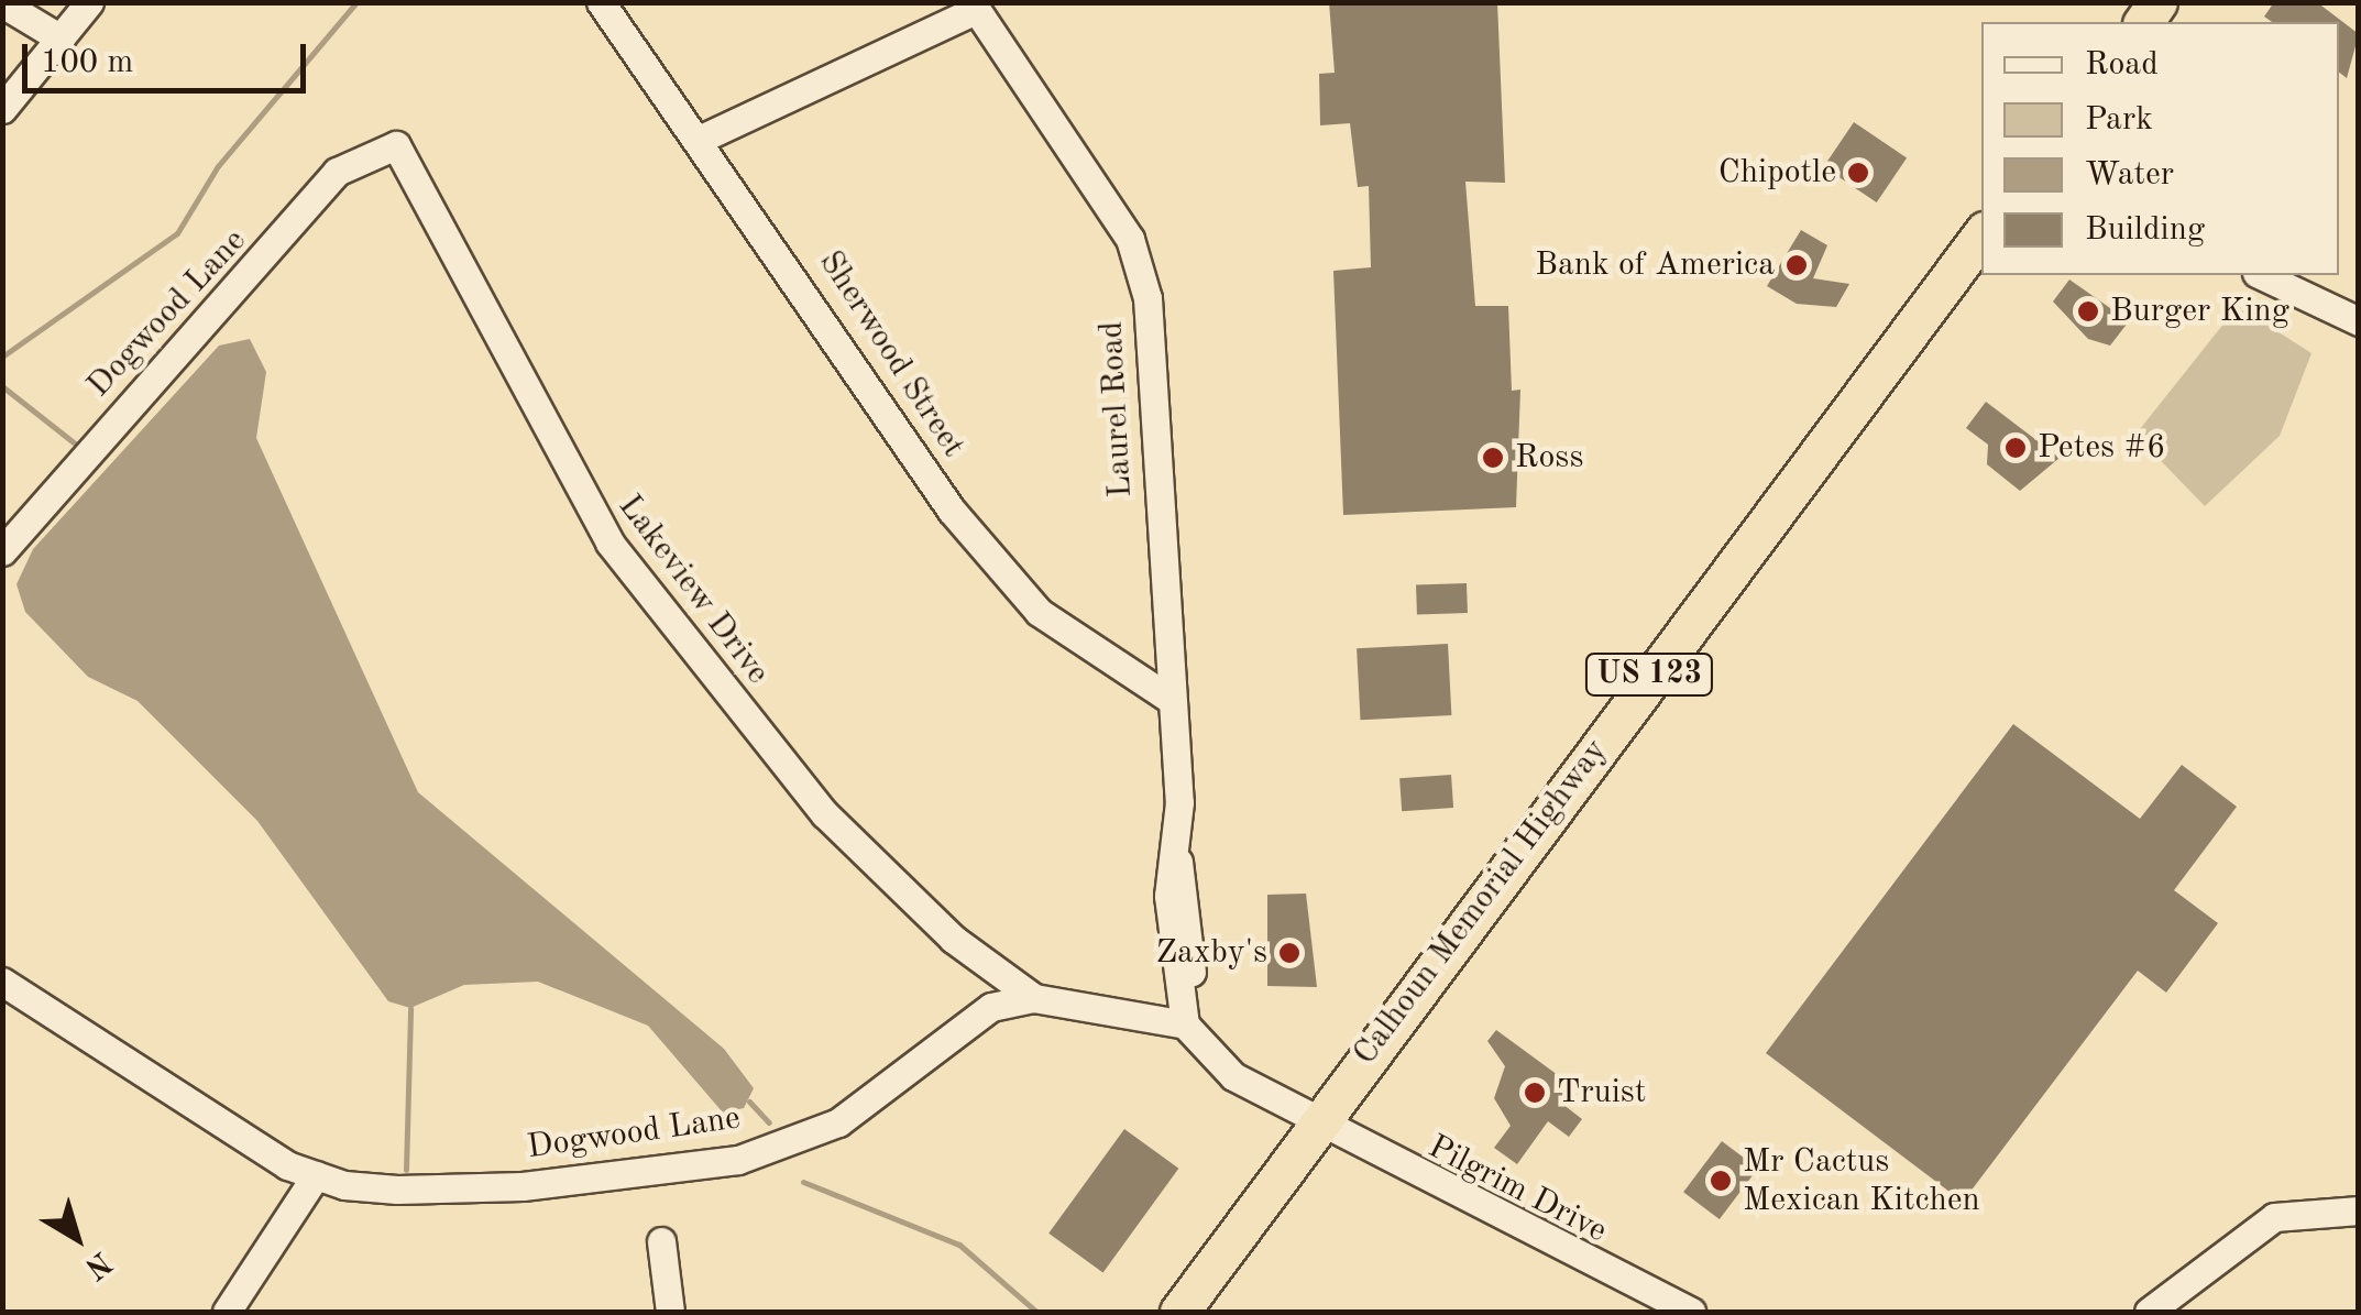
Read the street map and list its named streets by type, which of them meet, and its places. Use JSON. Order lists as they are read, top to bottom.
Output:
{
  "streets": {
    "highway": ["US 123", "Calhoun Memorial Highway"],
    "street": [
      "Dogwood Lane",
      "Sherwood Street",
      "Laurel Road",
      "Lakeview Drive",
      "Pilgrim Drive"
    ]
  },
  "crossings": [
    ["Dogwood Lane", "Laurel Road"],
    ["Dogwood Lane", "Lakeview Drive"],
    ["Sherwood Street", "Laurel Road"],
    ["Calhoun Memorial Highway", "Pilgrim Drive"]
  ],
  "places": [
    "Chipotle",
    "Bank of America",
    "Burger King",
    "Petes #6",
    "Ross",
    "Zaxby's",
    "Truist",
    "Mr Cactus Mexican Kitchen"
  ],
  "legend": [
    "Road",
    "Park",
    "Water",
    "Building"
  ],
  "scale_bar": "100 m",
  "north": "bottom right"
}
